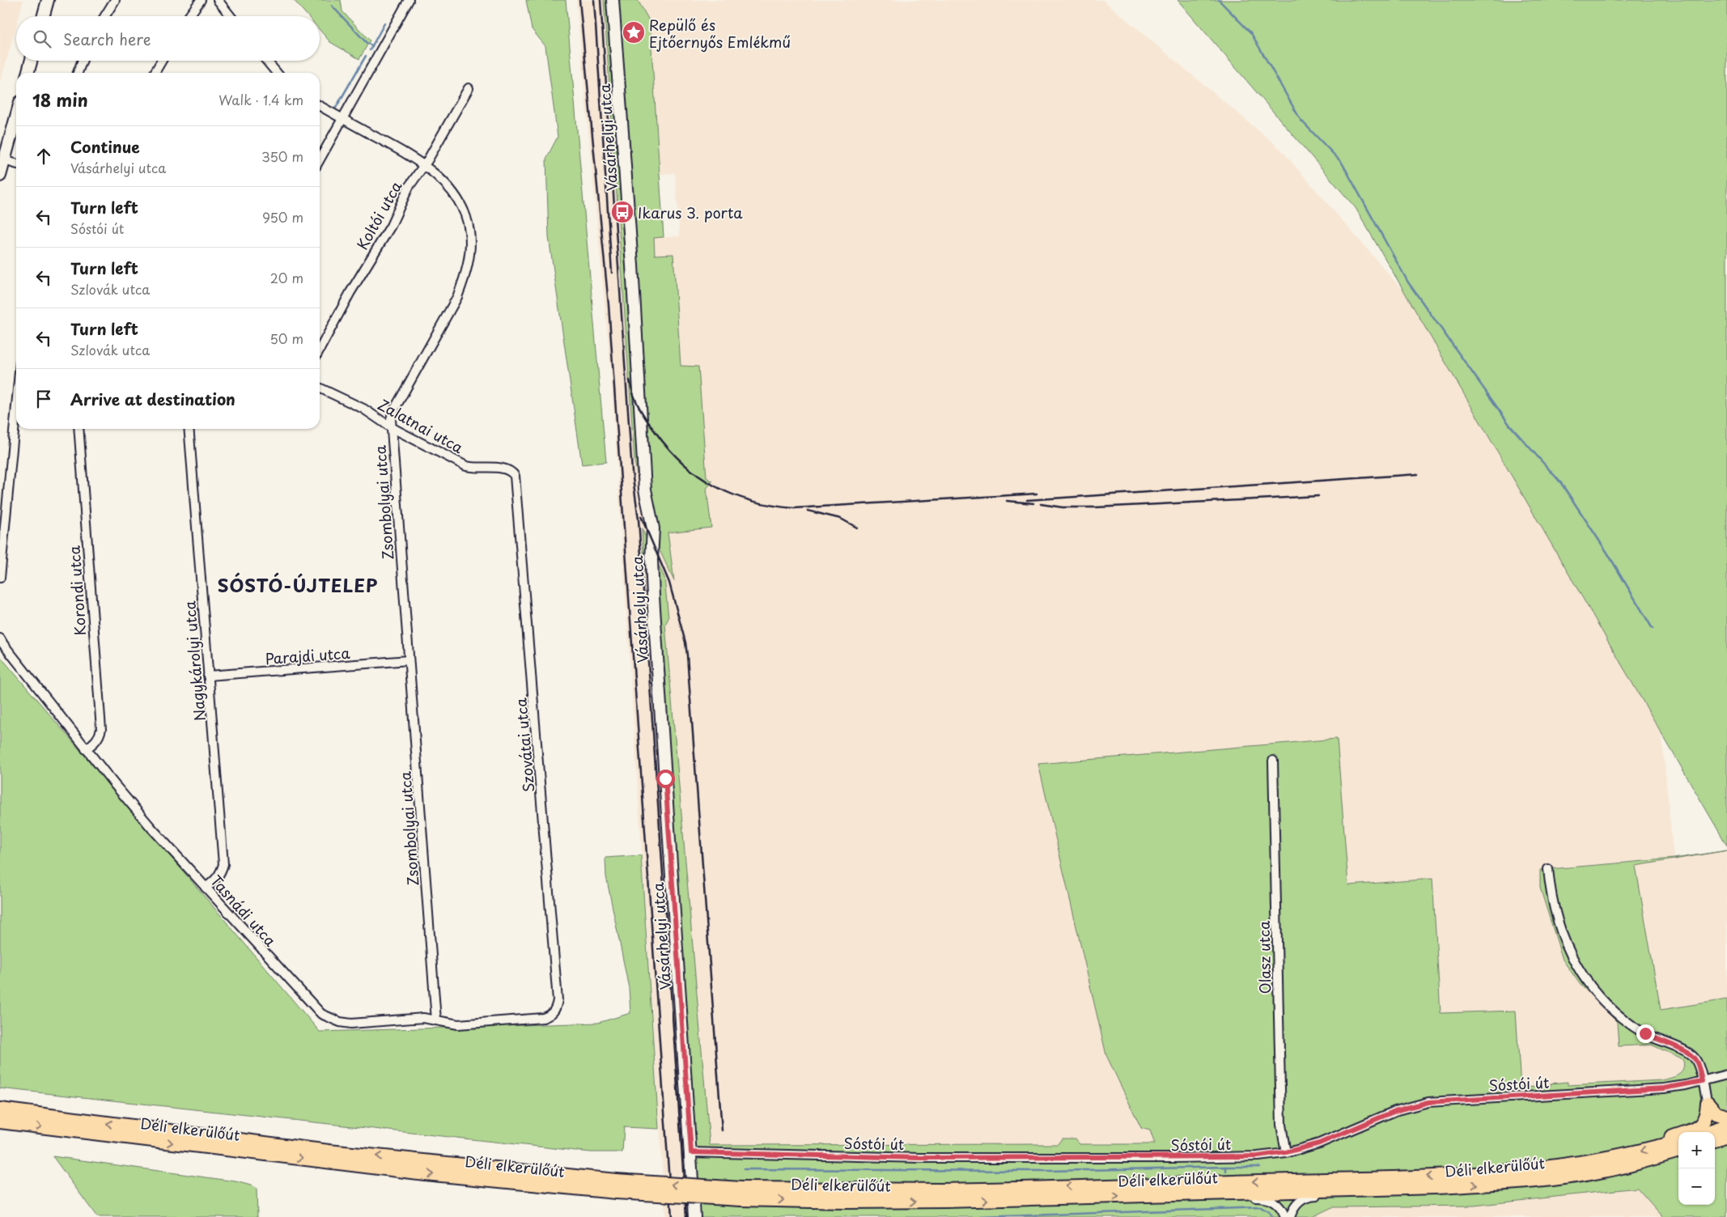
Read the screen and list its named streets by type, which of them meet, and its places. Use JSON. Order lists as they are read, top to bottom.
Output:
{
  "streets": {
    "main road": ["Déli elkerülőút"],
    "street": [
      "Vásárhelyi utca",
      "Koltói utca",
      "Zalatnai utca",
      "Zsombolyai utca",
      "Korondi utca",
      "Parajdi utca",
      "Nagykárolyi utca",
      "Szovátai utca",
      "Tasnádi utca",
      "Olasz utca",
      "Sóstói út"
    ]
  },
  "crossings": [
    ["Vásárhelyi utca", "Sóstói út"],
    ["Koltói utca", "Zsombolyai utca"],
    ["Zalatnai utca", "Zsombolyai utca"],
    ["Zalatnai utca", "Szovátai utca"],
    ["Zsombolyai utca", "Parajdi utca"],
    ["Zsombolyai utca", "Tasnádi utca"],
    ["Korondi utca", "Tasnádi utca"],
    ["Parajdi utca", "Nagykárolyi utca"],
    ["Nagykárolyi utca", "Tasnádi utca"],
    ["Szovátai utca", "Tasnádi utca"],
    ["Olasz utca", "Sóstói út"]
  ],
  "districts": ["SÓSTÓ-ÚJTELEP"],
  "places": {
    "place": ["Repülő és Ejtőernyős Emlékmű"],
    "bus stop": ["Ikarus 3. porta"]
  },
  "page": {
    "search": "Search here",
    "heading": ["18 min", "Walk · 1.4 km"],
    "list": [
      ["Continue", "Vásárhelyi utca", "350 m"],
      ["Turn left", "Sóstói út", "950 m"],
      ["Turn left", "Szlovák utca", "20 m"],
      ["Turn left", "Szlovák utca", "50 m"],
      "Arrive at destination"
    ],
    "map_buttons": ["+", "−"]
  }
}
